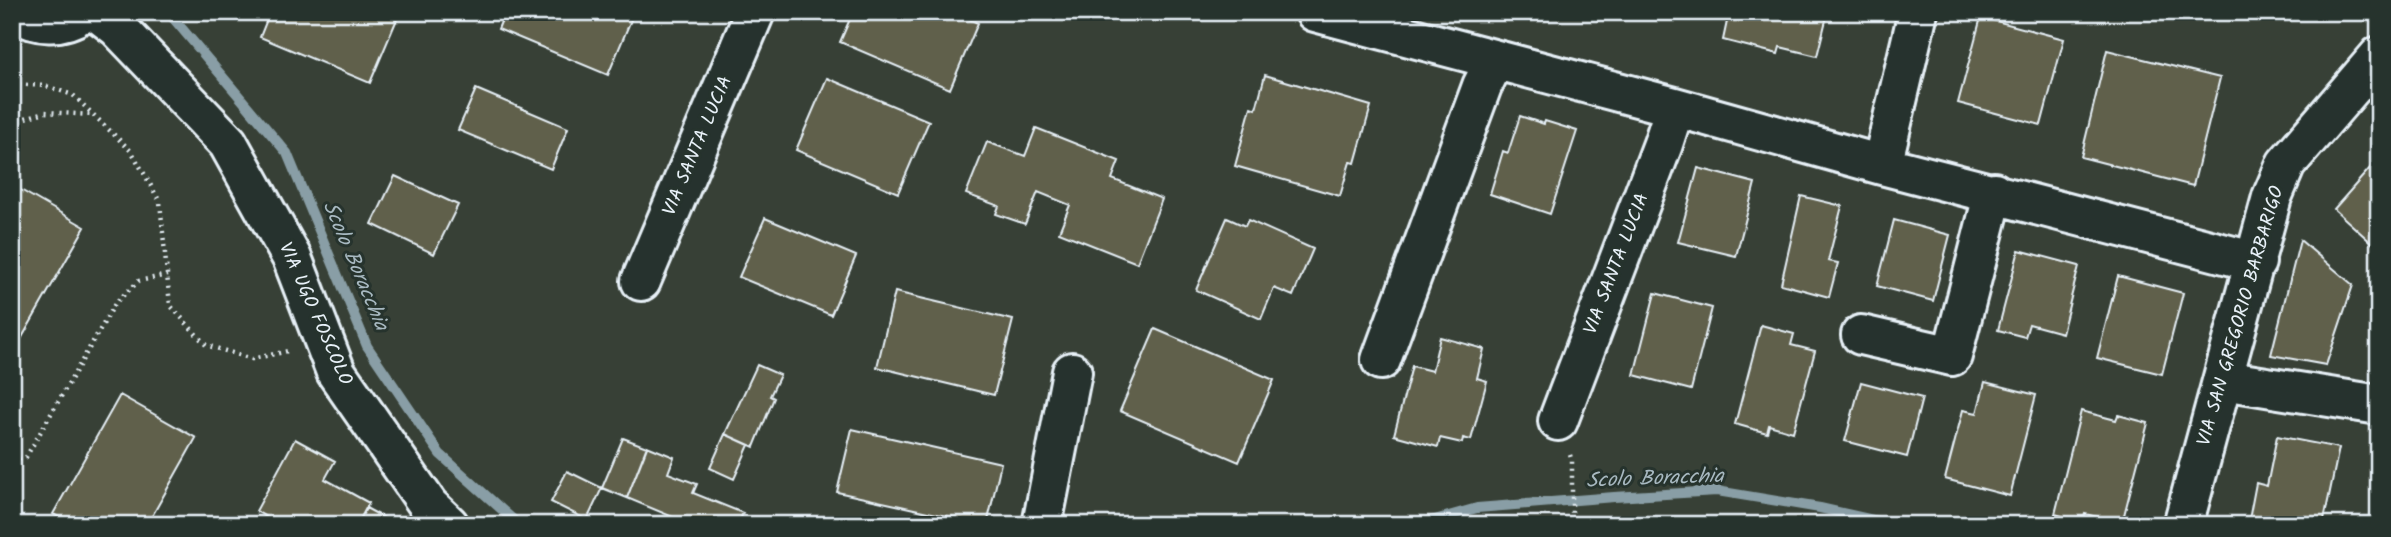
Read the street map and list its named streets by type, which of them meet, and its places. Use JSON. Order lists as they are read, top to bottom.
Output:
{
  "streets": {
    "street": ["VIA SANTA LUCIA", "VIA UGO FOSCOLO", "VIA SAN GREGORIO BARBARIGO"]
  },
  "water": ["Scolo Boracchia"]
}
